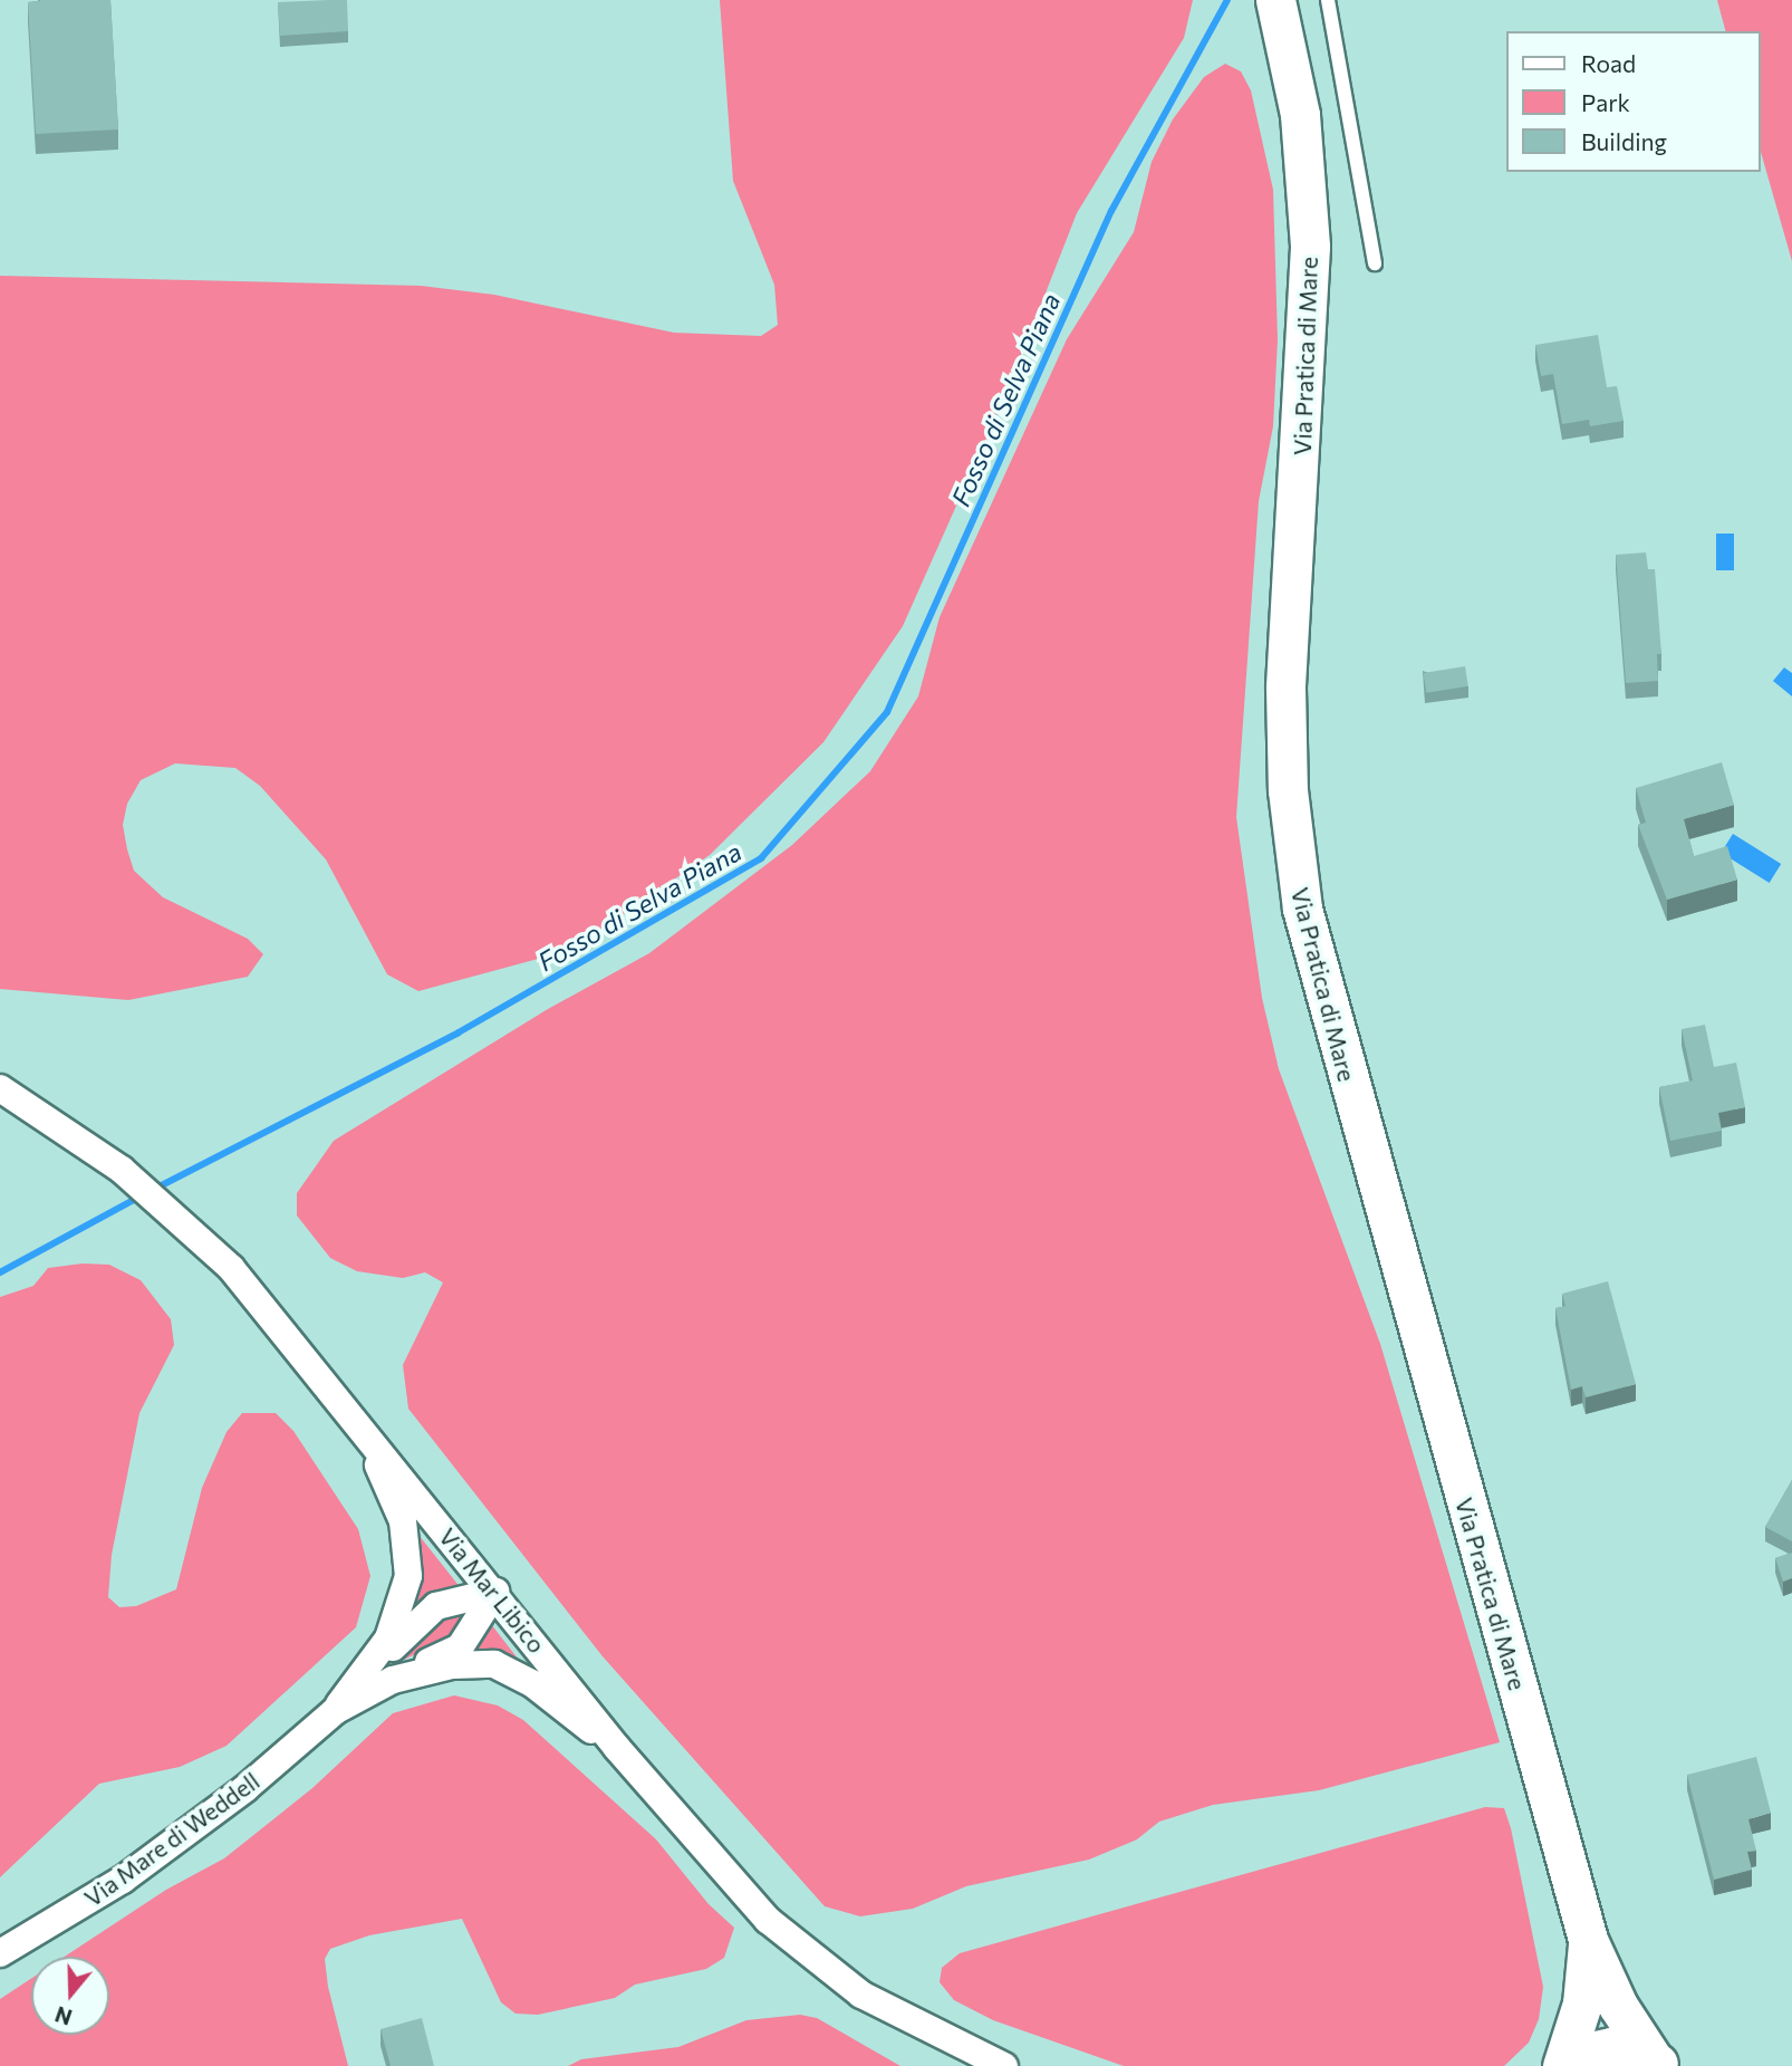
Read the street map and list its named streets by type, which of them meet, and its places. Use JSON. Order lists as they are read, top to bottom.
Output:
{
  "streets": {
    "street": ["Via Pratica di Mare", "Via Mar Libico", "Via Mare di Weddell"]
  },
  "crossings": [
    ["Via Mar Libico", "Via Mare di Weddell"]
  ],
  "water": ["Fosso di Selva Piana"],
  "legend": ["Road", "Park", "Building"],
  "north": "bottom"
}
